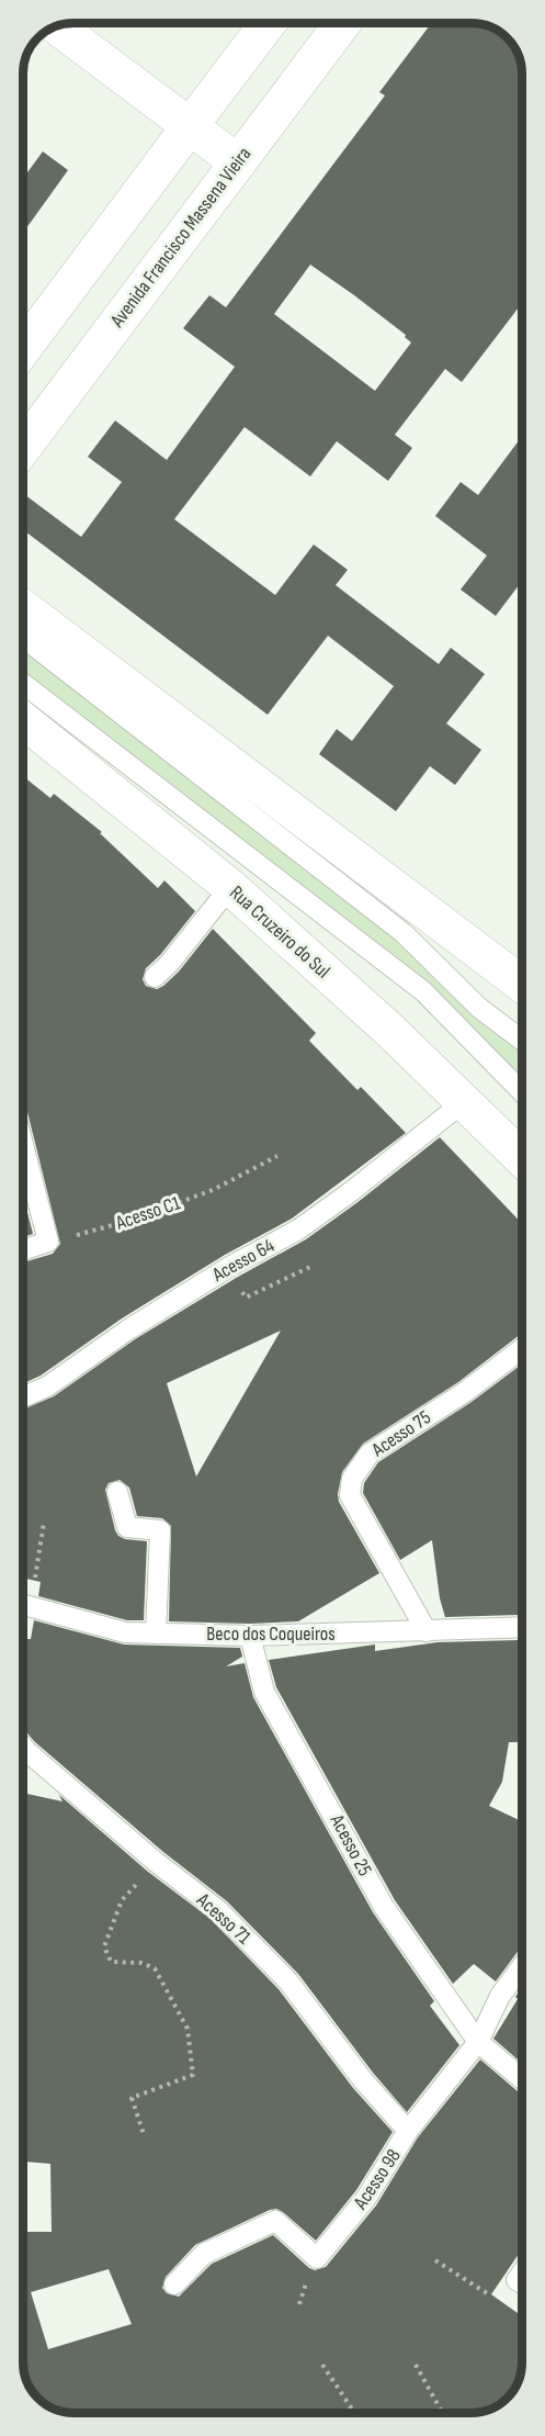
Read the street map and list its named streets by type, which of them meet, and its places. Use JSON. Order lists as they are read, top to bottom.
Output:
{
  "streets": {
    "main road": ["Avenida Francisco Massena Vieira", "Rua Cruzeiro do Sul"],
    "lane": [
      "Acesso 64",
      "Acesso 75",
      "Beco dos Coqueiros",
      "Acesso 25",
      "Acesso 71",
      "Acesso 98"
    ],
    "path": ["Acesso C1"]
  },
  "crossings": [
    ["Rua Cruzeiro do Sul", "Acesso 64"],
    ["Acesso 75", "Beco dos Coqueiros"],
    ["Beco dos Coqueiros", "Acesso 25"],
    ["Acesso 25", "Acesso 98"],
    ["Acesso 71", "Acesso 98"]
  ]
}
